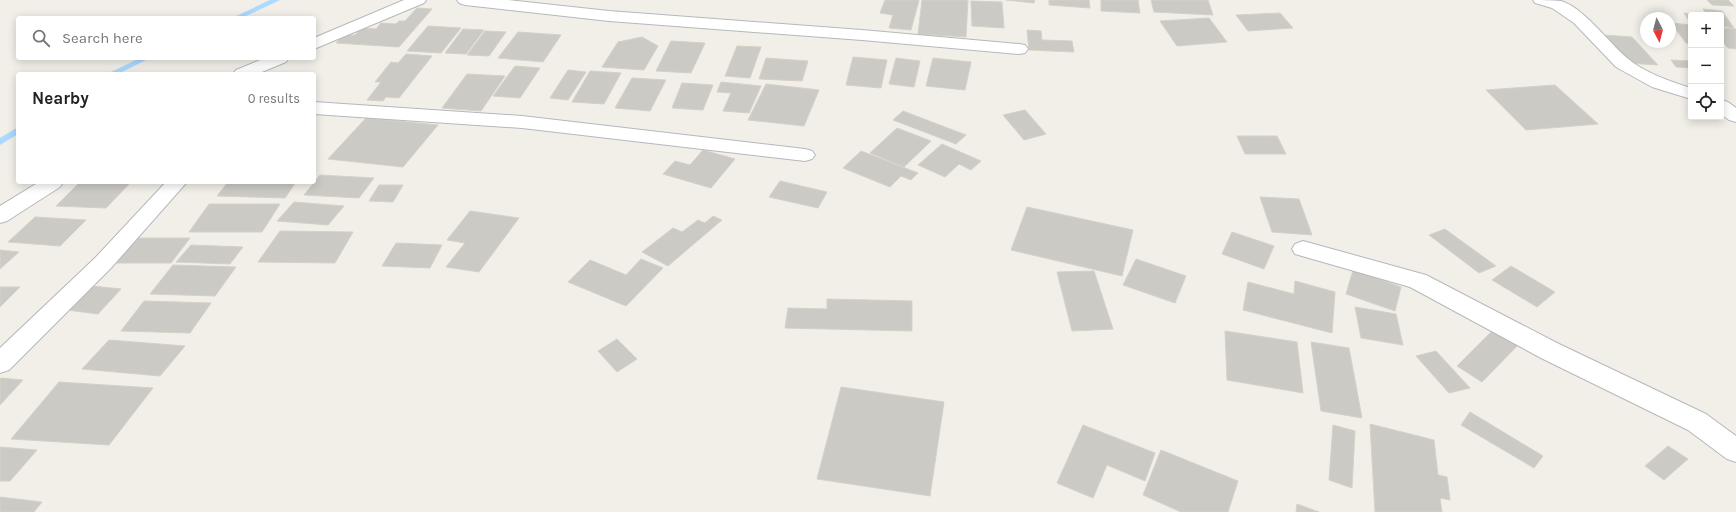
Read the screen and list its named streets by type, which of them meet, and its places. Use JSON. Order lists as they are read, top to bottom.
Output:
{
  "north": "bottom",
  "page": {
    "map_buttons": ["+", "−"],
    "search": "Search here",
    "heading": ["Nearby", "0 results"]
  }
}
